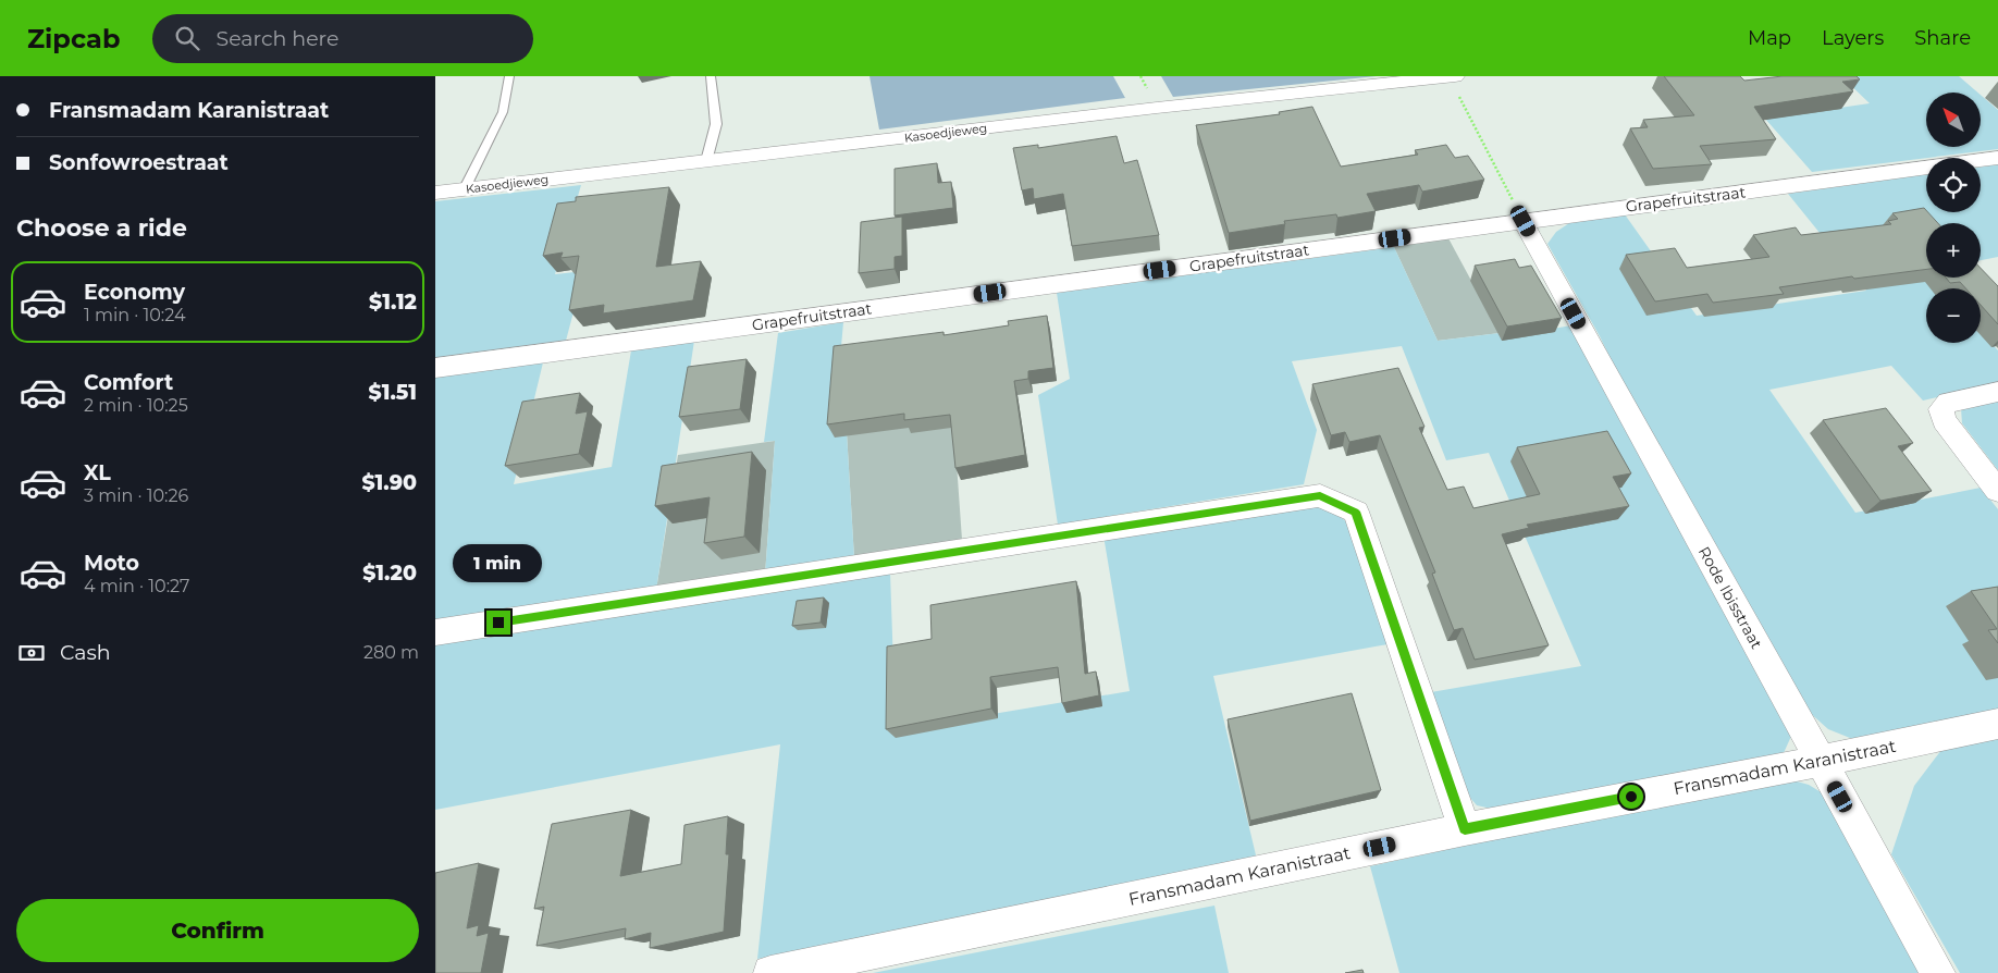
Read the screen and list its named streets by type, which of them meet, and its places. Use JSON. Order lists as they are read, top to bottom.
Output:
{
  "streets": {
    "street": [
      "Kasoedjieweg",
      "Grapefruitstraat",
      "Rode Ibisstraat",
      "Fransmadam Karanistraat"
    ]
  },
  "crossings": [
    ["Grapefruitstraat", "Rode Ibisstraat"],
    ["Rode Ibisstraat", "Fransmadam Karanistraat"]
  ],
  "north": "top left",
  "page": {
    "header": "Zipcab",
    "search": "Search here",
    "nav": ["Map", "Layers", "Share"],
    "banner": ["Fransmadam Karanistraat", "Sonfowroestraat"],
    "map_buttons": ["+", "−"],
    "heading": "Choose a ride",
    "list": [
      {
        "name": "Economy",
        "note": "1 min · 10:24",
        "value": "$1.12"
      },
      {
        "name": "Comfort",
        "note": "2 min · 10:25",
        "value": "$1.51"
      },
      {
        "name": "XL",
        "note": "3 min · 10:26",
        "value": "$1.90"
      },
      {
        "name": "Moto",
        "note": "4 min · 10:27",
        "value": "$1.20"
      }
    ],
    "bubble": "1 min",
    "pay": ["Cash", "280 m"],
    "buttons": "Confirm"
  }
}
